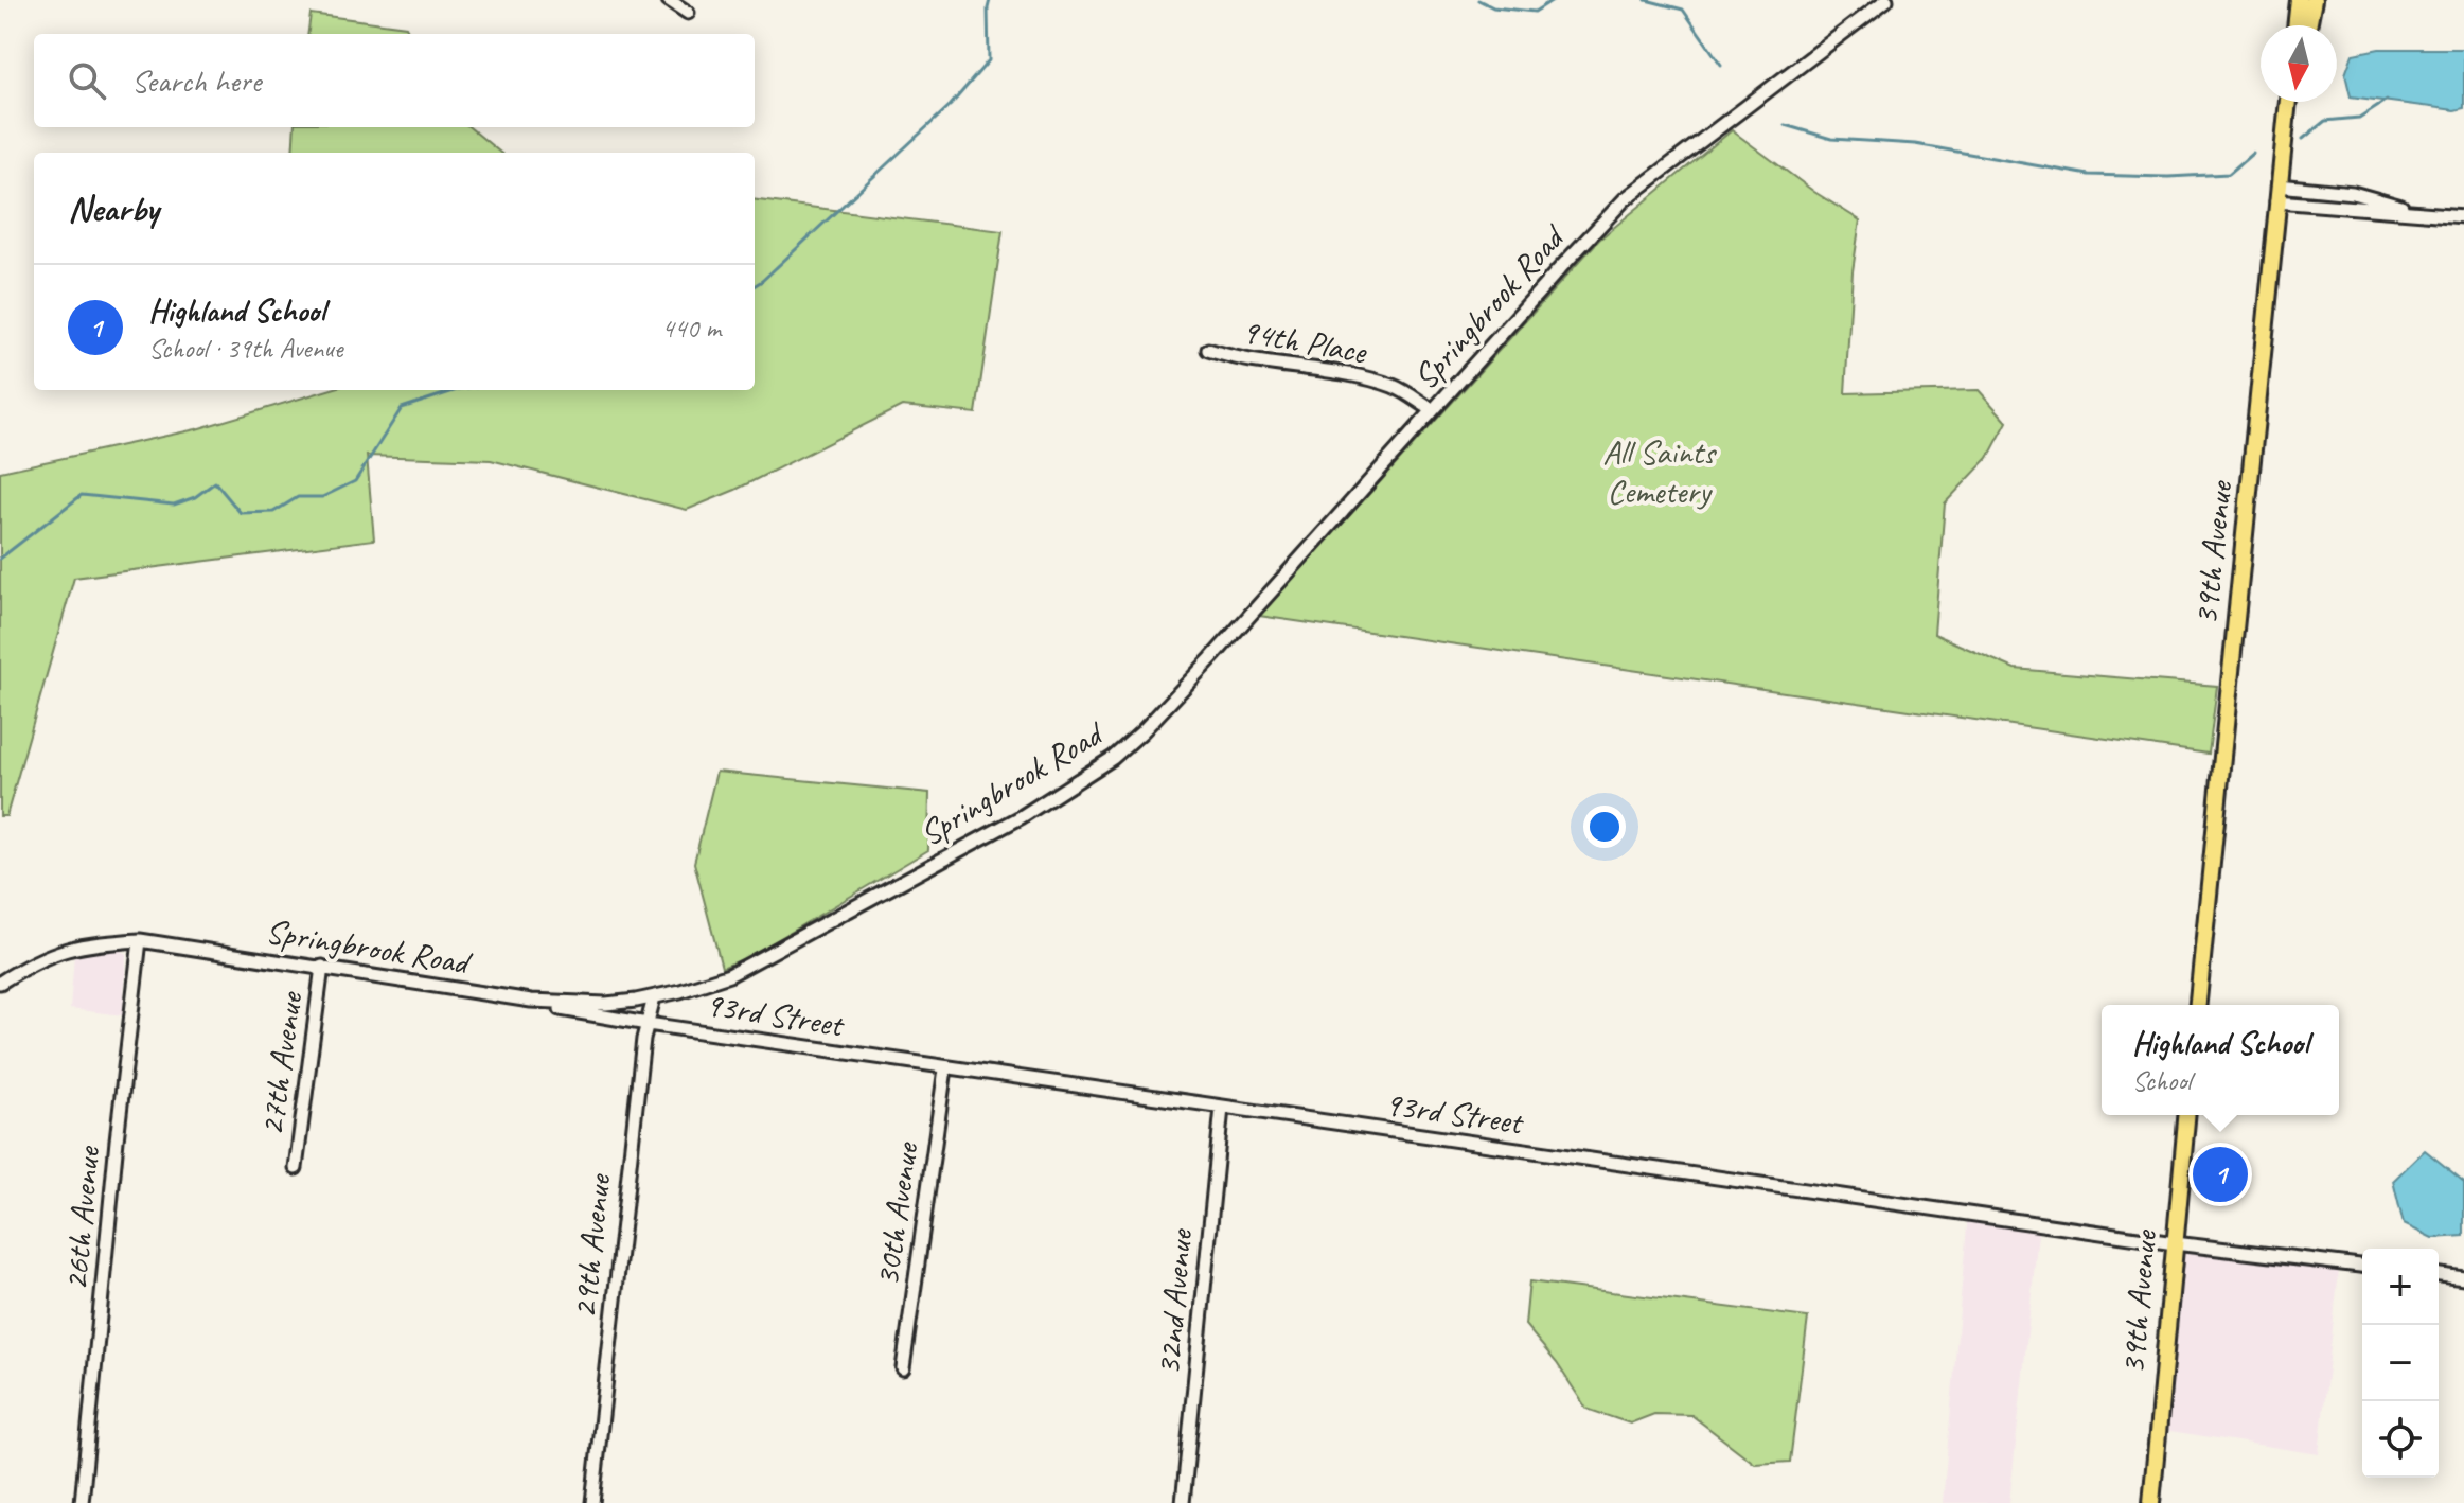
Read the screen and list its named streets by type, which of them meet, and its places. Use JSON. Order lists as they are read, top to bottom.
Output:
{
  "streets": {
    "main road": ["39th Avenue"],
    "street": [
      "Springbrook Road",
      "94th Place",
      "93rd Street",
      "27th Avenue",
      "30th Avenue",
      "26th Avenue",
      "29th Avenue",
      "32nd Avenue"
    ]
  },
  "crossings": [
    ["Springbrook Road", "94th Place"],
    ["Springbrook Road", "93rd Street"],
    ["Springbrook Road", "27th Avenue"],
    ["Springbrook Road", "26th Avenue"],
    ["Springbrook Road", "29th Avenue"],
    ["39th Avenue", "93rd Street"],
    ["93rd Street", "30th Avenue"],
    ["93rd Street", "29th Avenue"],
    ["93rd Street", "32nd Avenue"]
  ],
  "parks": ["All Saints Cemetery"],
  "north": "bottom",
  "page": {
    "search": "Search here",
    "heading": "Nearby",
    "list": [
      {
        "mark": "1",
        "name": "Highland School",
        "note": "School · 39th Avenue",
        "value": "440 m"
      }
    ],
    "popup": ["Highland School", "School"],
    "pins": "1",
    "map_buttons": ["+", "−"]
  }
}
